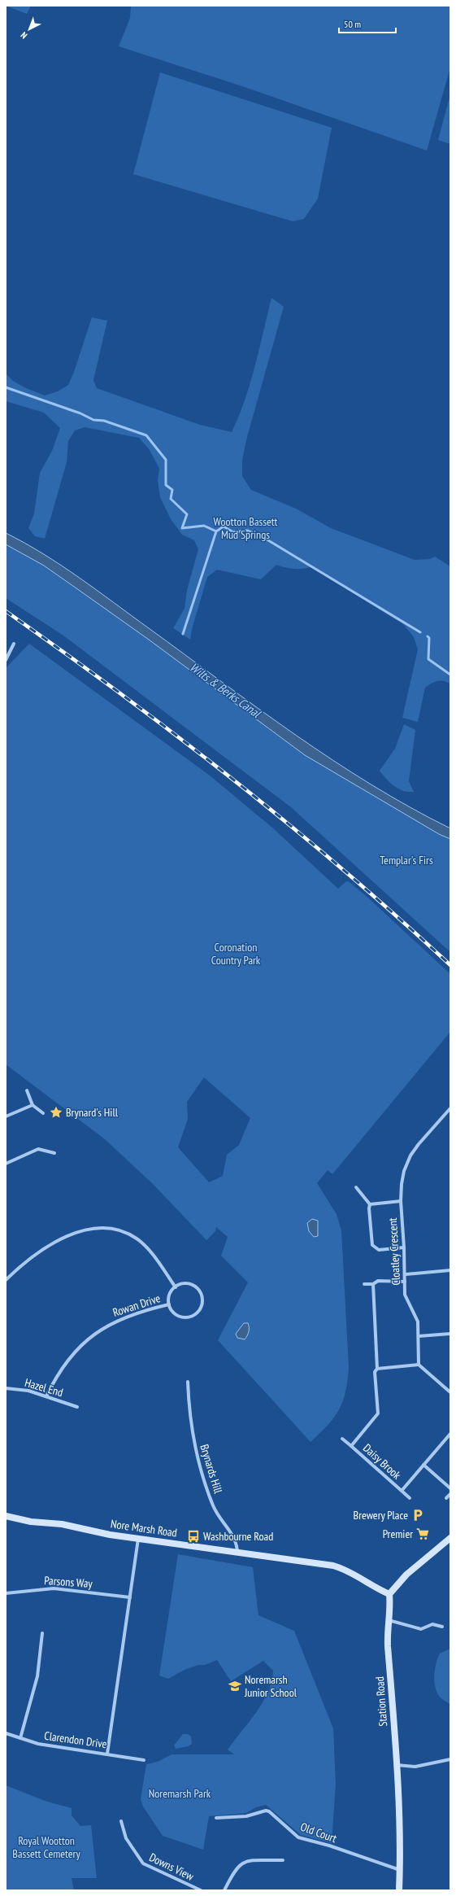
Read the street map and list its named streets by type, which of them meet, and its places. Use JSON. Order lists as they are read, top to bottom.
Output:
{
  "streets": {
    "street": [
      "Cloatley Crescent",
      "Rowan Drive",
      "Hazel End",
      "Daisy Brook",
      "Brynards Hill",
      "Nore Marsh Road",
      "Parsons Way",
      "Station Road",
      "Clarendon Drive",
      "Old Court",
      "Downs View"
    ]
  },
  "crossings": [
    ["Rowan Drive", "Hazel End"],
    ["Brynards Hill", "Nore Marsh Road"],
    ["Nore Marsh Road", "Station Road"],
    ["Station Road", "Old Court"]
  ],
  "water": ["Wilts & Berks Canal"],
  "parks": [
    "Wootton Bassett Mud Springs",
    "Templar's Firs",
    "Coronation Country Park",
    "Noremarsh Park",
    "Royal Wootton Bassett Cemetery"
  ],
  "places": {
    "place": ["Brynard's Hill"],
    "parking": ["Brewery Place"],
    "supermarket": ["Premier"],
    "bus stop": ["Washbourne Road"],
    "school or university": ["Noremarsh Junior School"]
  },
  "scale_bar": "50 m",
  "north": "bottom left"
}
